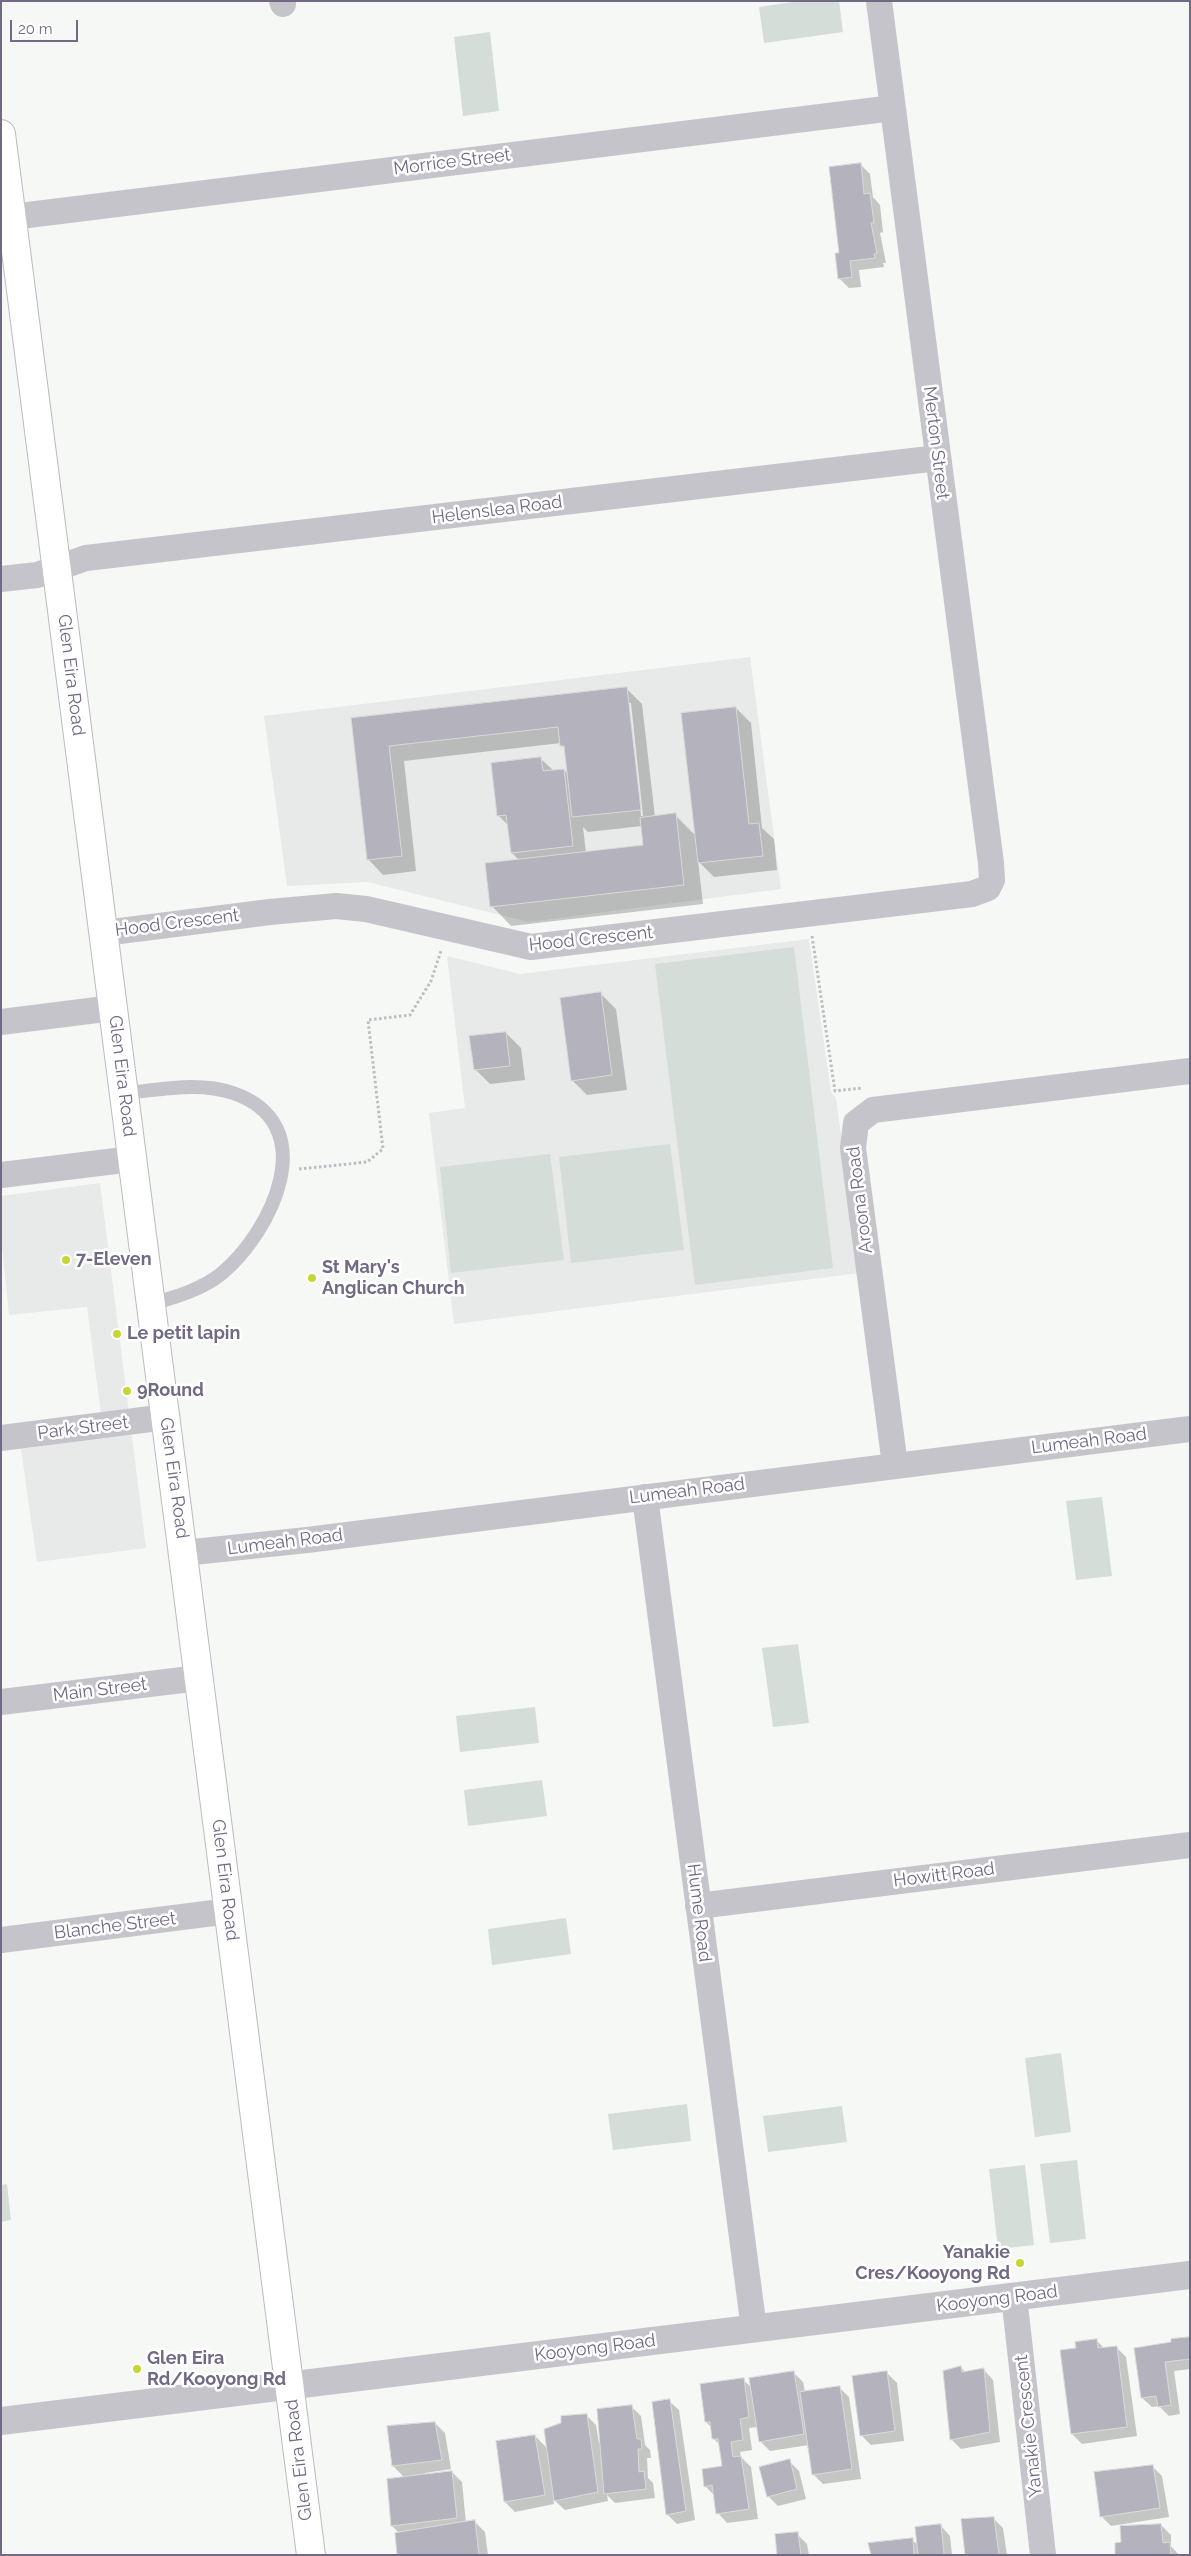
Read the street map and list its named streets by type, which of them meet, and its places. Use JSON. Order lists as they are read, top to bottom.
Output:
{
  "streets": {
    "main road": ["Glen Eira Road"],
    "street": [
      "Morrice Street",
      "Merton Street",
      "Helenslea Road",
      "Hood Crescent",
      "Aroona Road",
      "Park Street",
      "Lumeah Road",
      "Main Street",
      "Howitt Road",
      "Hume Road",
      "Blanche Street",
      "Kooyong Road",
      "Yanakie Crescent"
    ]
  },
  "crossings": [
    ["Morrice Street", "Merton Street"],
    ["Morrice Street", "Glen Eira Road"],
    ["Merton Street", "Helenslea Road"],
    ["Merton Street", "Hood Crescent"],
    ["Helenslea Road", "Glen Eira Road"],
    ["Glen Eira Road", "Hood Crescent"],
    ["Glen Eira Road", "Park Street"],
    ["Glen Eira Road", "Lumeah Road"],
    ["Glen Eira Road", "Main Street"],
    ["Glen Eira Road", "Blanche Street"],
    ["Glen Eira Road", "Kooyong Road"],
    ["Aroona Road", "Lumeah Road"],
    ["Lumeah Road", "Hume Road"],
    ["Howitt Road", "Hume Road"],
    ["Hume Road", "Kooyong Road"],
    ["Kooyong Road", "Yanakie Crescent"]
  ],
  "places": [
    "7-Eleven",
    "St Mary's Anglican Church",
    "Le petit lapin",
    "9Round",
    "Yanakie Cres/Kooyong Rd",
    "Glen Eira Rd/Kooyong Rd"
  ],
  "scale_bar": "20 m"
}
